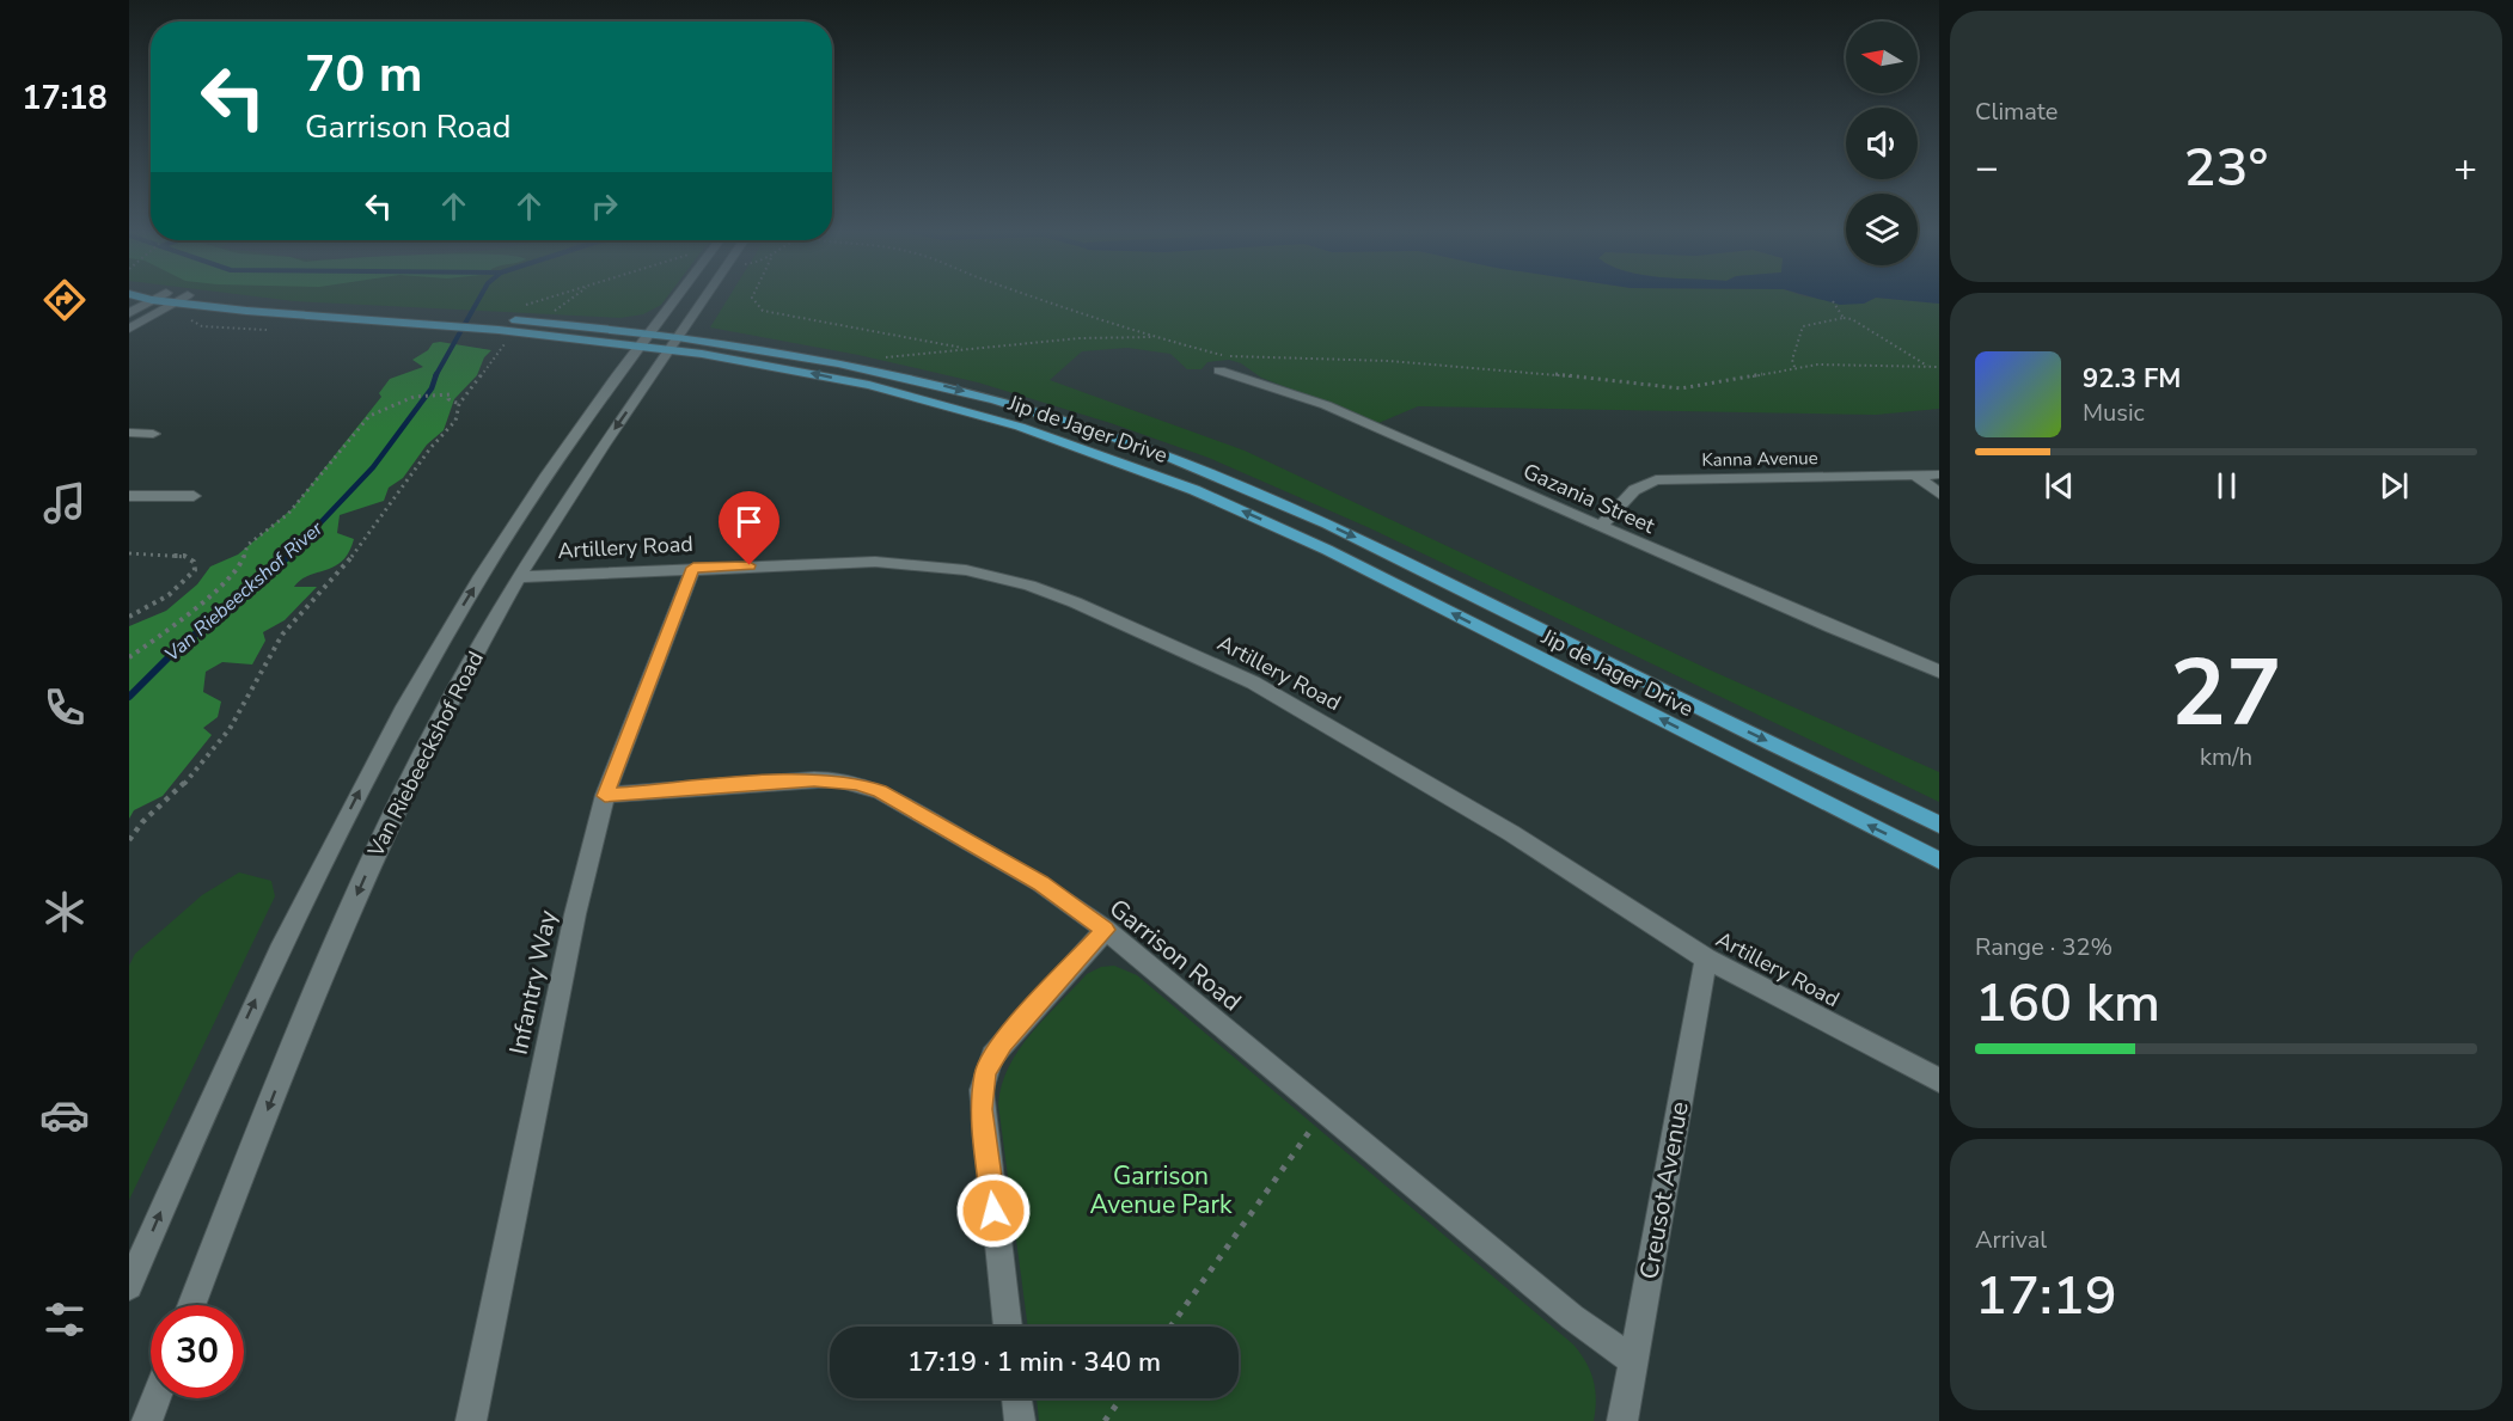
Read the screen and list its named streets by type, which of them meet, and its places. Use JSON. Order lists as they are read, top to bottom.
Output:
{
  "streets": {
    "main road": ["Jip de Jager Drive"],
    "street": [
      "Kanna Avenue",
      "Gazania Street",
      "Artillery Road",
      "Van Riebeeckshof Road",
      "Garrison Road",
      "Infantry Way",
      "Creusot Avenue"
    ]
  },
  "crossings": [
    ["Jip de Jager Drive", "Van Riebeeckshof Road"],
    ["Kanna Avenue", "Gazania Street"],
    ["Artillery Road", "Van Riebeeckshof Road"],
    ["Artillery Road", "Infantry Way"],
    ["Artillery Road", "Creusot Avenue"],
    ["Garrison Road", "Infantry Way"],
    ["Garrison Road", "Creusot Avenue"]
  ],
  "water": ["Van Riebeeckshof River"],
  "parks": ["Garrison Avenue Park"],
  "north": "left",
  "page": {
    "tabs": "17:18",
    "tile": [
      "Climate",
      ["27", "km/h"],
      ["Range · 32%", "160 km"],
      ["Arrival", "17:19"]
    ],
    "turn": ["70 m", "Garrison Road"],
    "heat": ["−", "23°", "+"],
    "song": ["92.3 FM", "Music"],
    "limit": "30",
    "trip": "17:19 · 1 min · 340 m"
  }
}
